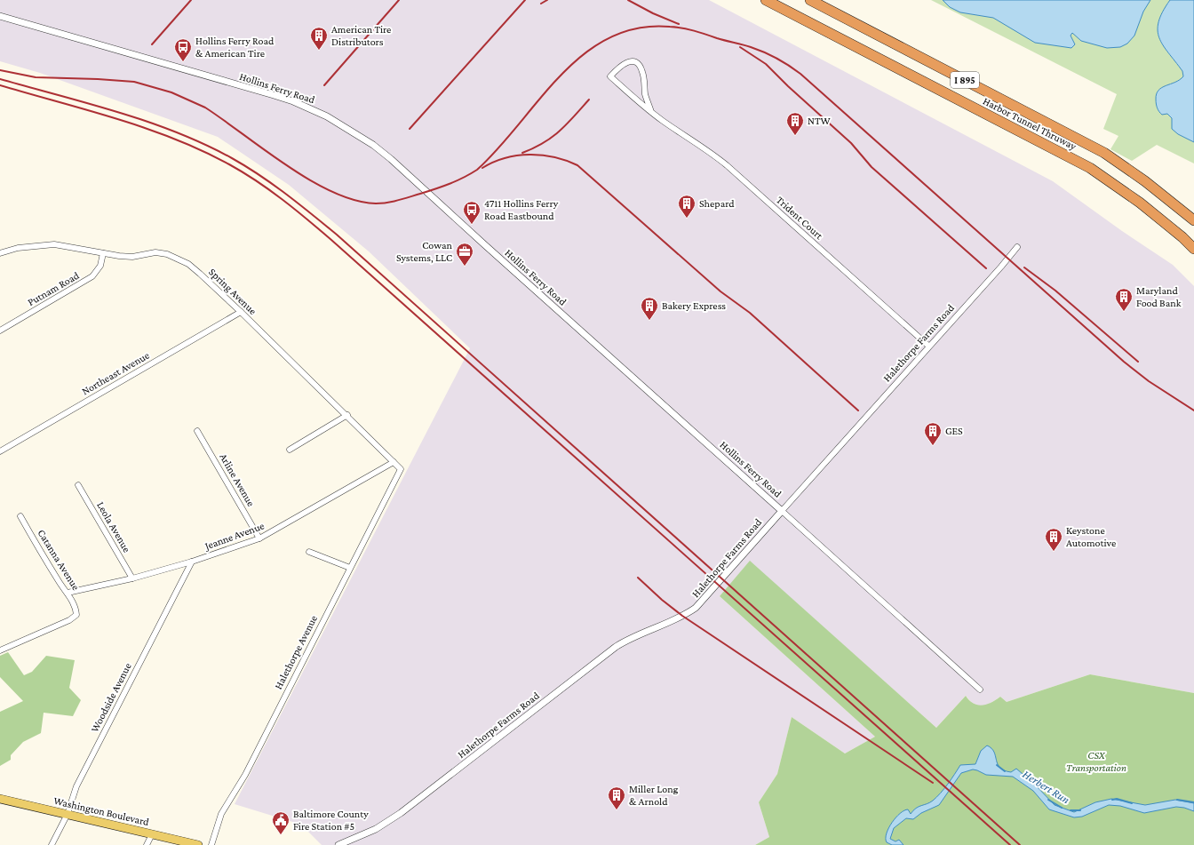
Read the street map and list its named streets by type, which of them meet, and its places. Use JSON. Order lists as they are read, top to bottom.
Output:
{
  "streets": {
    "highway": ["I 895", "Harbor Tunnel Thruway"],
    "main road": ["Washington Boulevard"],
    "street": [
      "Hollins Ferry Road",
      "Trident Court",
      "Putnam Road",
      "Spring Avenue",
      "Halethorpe Farms Road",
      "Northeast Avenue",
      "Arline Avenue",
      "Leola Avenue",
      "Jeanne Avenue",
      "Catanna Avenue",
      "Halethorpe Avenue",
      "Woodside Avenue"
    ]
  },
  "crossings": [
    ["Hollins Ferry Road", "Halethorpe Farms Road"],
    ["Trident Court", "Halethorpe Farms Road"],
    ["Putnam Road", "Spring Avenue"],
    ["Spring Avenue", "Northeast Avenue"],
    ["Spring Avenue", "Jeanne Avenue"],
    ["Spring Avenue", "Halethorpe Avenue"],
    ["Arline Avenue", "Jeanne Avenue"],
    ["Leola Avenue", "Jeanne Avenue"],
    ["Jeanne Avenue", "Catanna Avenue"],
    ["Jeanne Avenue", "Woodside Avenue"],
    ["Woodside Avenue", "Washington Boulevard"]
  ],
  "water": ["Herbert Run"],
  "parks": ["CSX Transportation"],
  "places": {
    "building": [
      "American Tire Distributors",
      "NTW",
      "Shepard",
      "Maryland Food Bank",
      "Bakery Express",
      "GES",
      "Keystone Automotive",
      "Miller Long & Arnold"
    ],
    "bus stop": ["Hollins Ferry Road & American Tire", "4711 Hollins Ferry Road Eastbound"],
    "office": ["Cowan Systems, LLC"],
    "public building": ["Baltimore County Fire Station #5"]
  }
}
